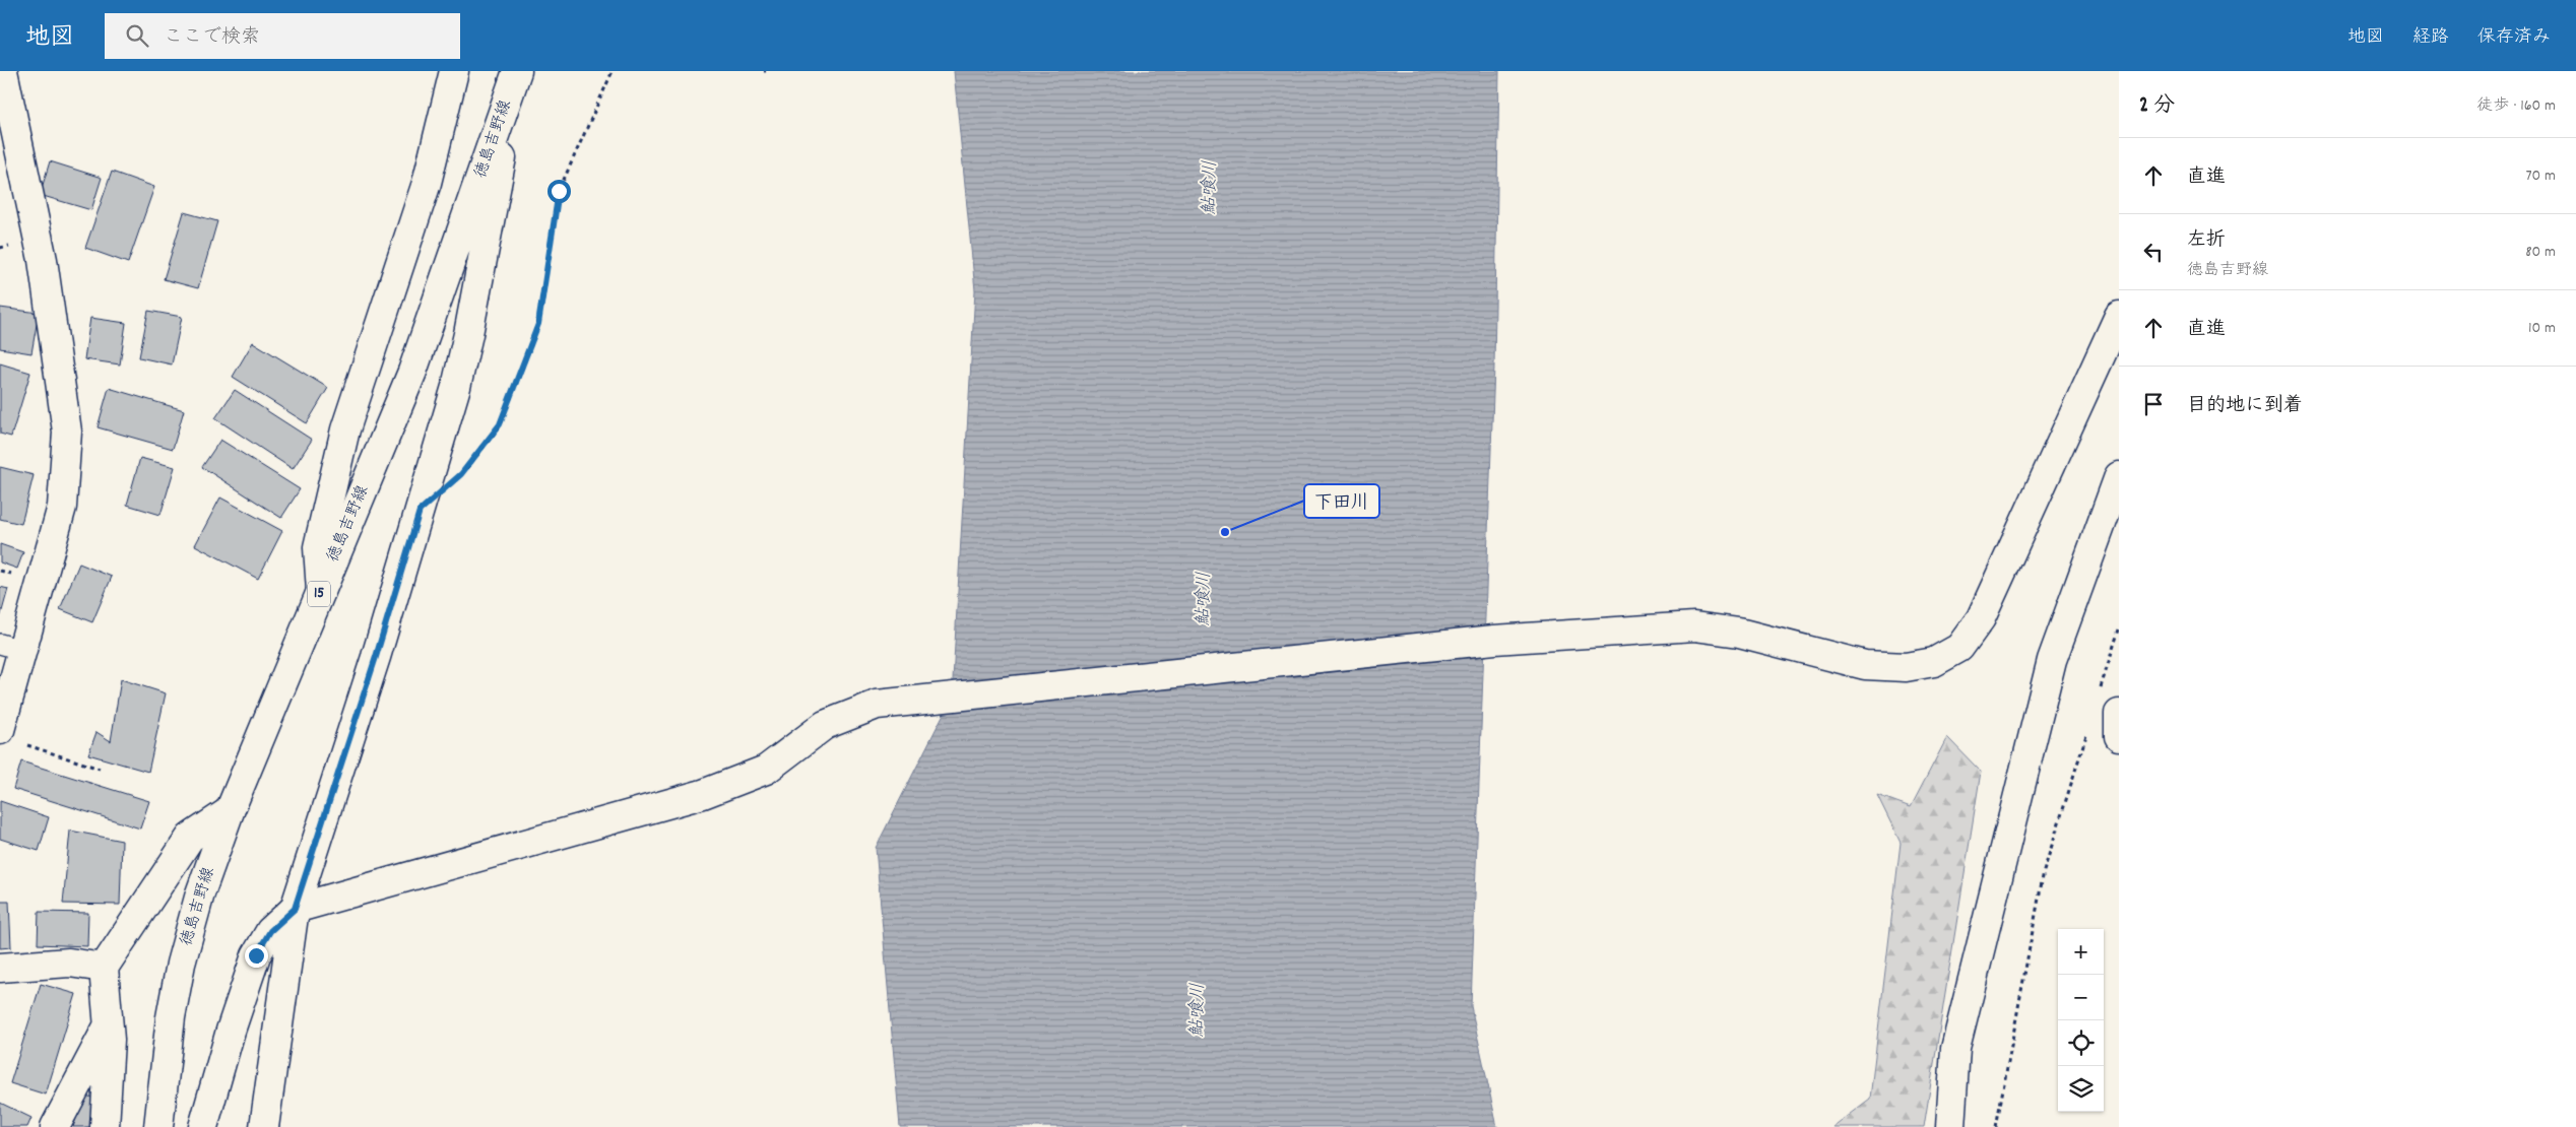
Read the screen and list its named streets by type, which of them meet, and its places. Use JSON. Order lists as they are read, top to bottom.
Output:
{
  "streets": {
    "street": ["徳島吉野線", "15"]
  },
  "water": ["鮎喰川"],
  "places": ["下田川"],
  "page": {
    "header": "地図",
    "search": "ここで検索",
    "nav": ["地図", "経路", "保存済み"],
    "heading": ["2 分", "徒歩 · 160 m"],
    "list": [
      ["直進", "70 m"],
      ["左折", "徳島吉野線", "80 m"],
      ["直進", "10 m"],
      "目的地に到着"
    ],
    "map_buttons": ["+", "−"]
  }
}
